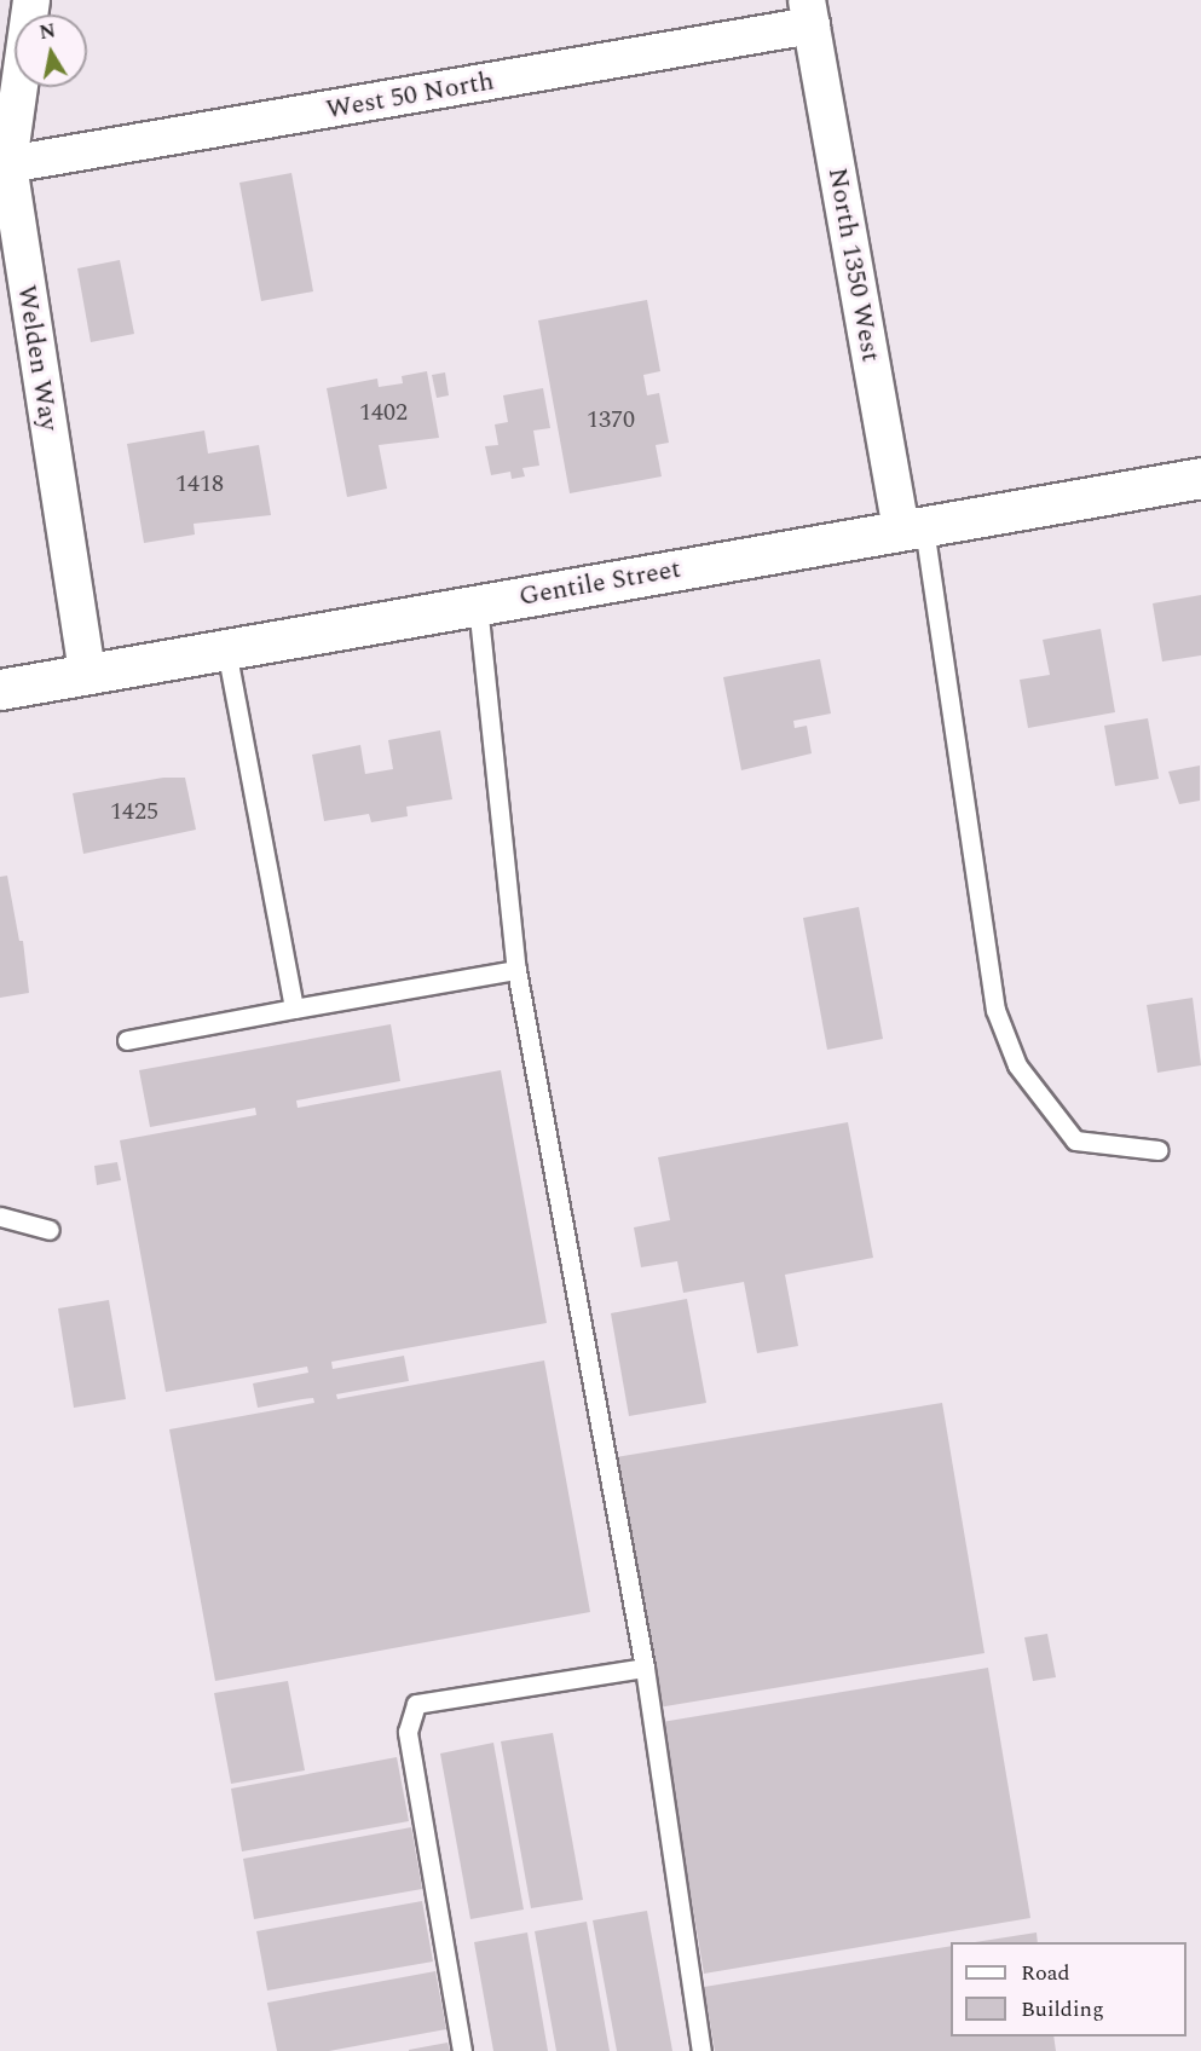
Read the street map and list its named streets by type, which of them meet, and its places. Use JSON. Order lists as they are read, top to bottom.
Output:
{
  "streets": {
    "main road": ["Gentile Street"],
    "street": ["West 50 North", "North 1350 West", "Welden Way"]
  },
  "crossings": [
    ["West 50 North", "North 1350 West"],
    ["West 50 North", "Welden Way"],
    ["North 1350 West", "Gentile Street"],
    ["Welden Way", "Gentile Street"]
  ],
  "house_numbers": [
    "1402",
    "1370",
    "1418",
    "1425"
  ],
  "legend": ["Road", "Building"],
  "north": "top"
}
